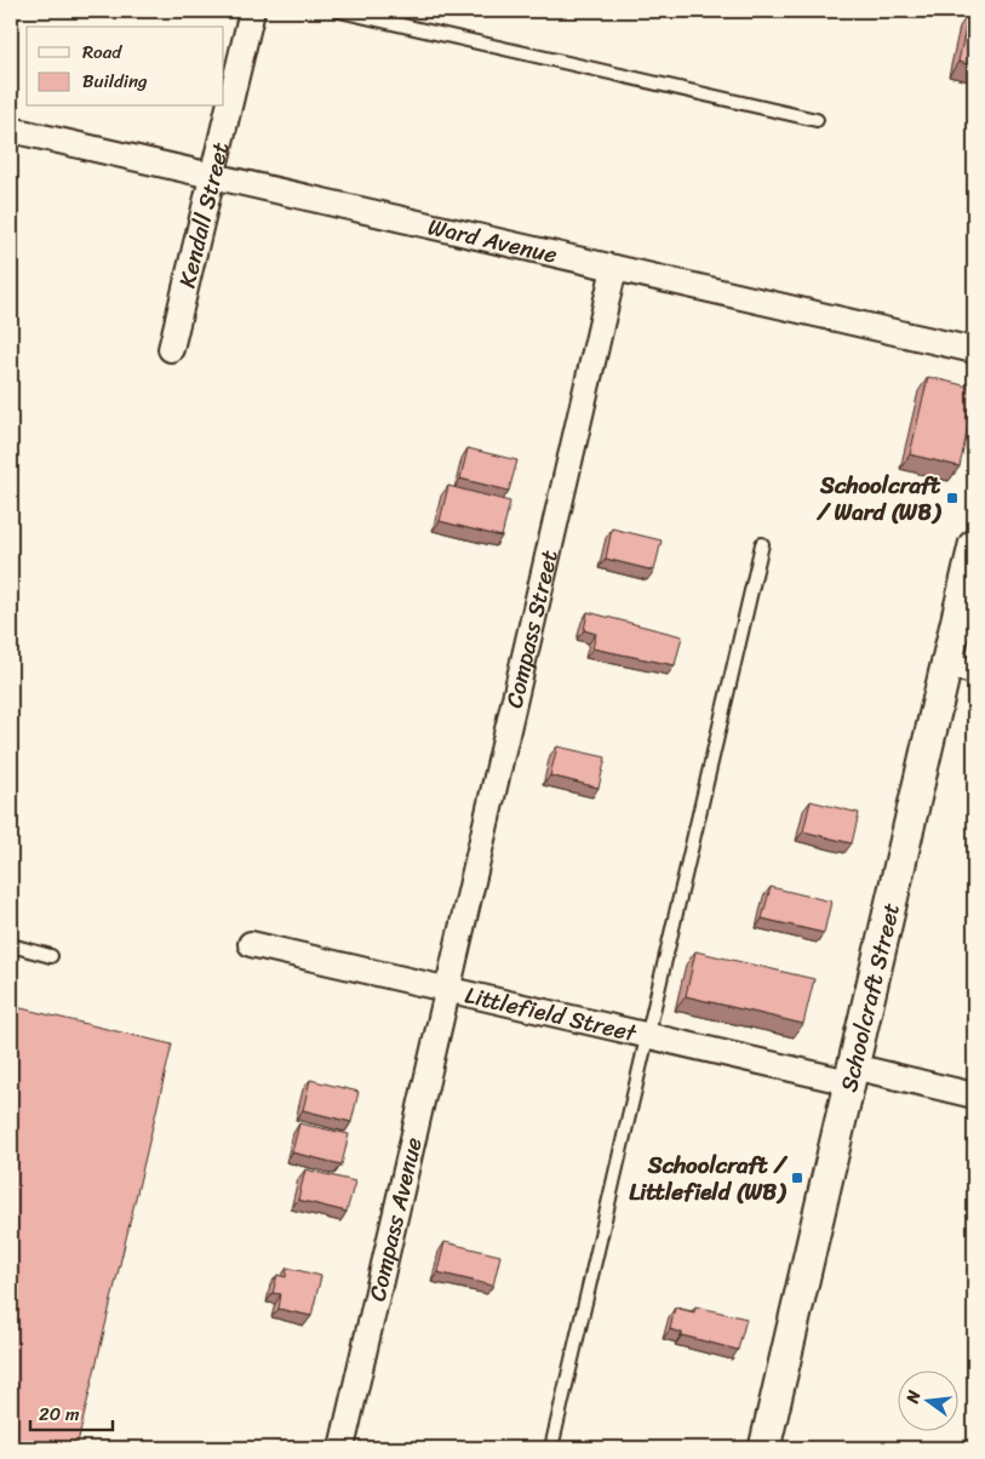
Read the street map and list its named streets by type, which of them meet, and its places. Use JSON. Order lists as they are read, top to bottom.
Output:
{
  "streets": {
    "street": [
      "Kendall Street",
      "Ward Avenue",
      "Compass Street",
      "Schoolcraft Street",
      "Littlefield Street",
      "Compass Avenue"
    ]
  },
  "crossings": [
    ["Kendall Street", "Ward Avenue"],
    ["Ward Avenue", "Compass Street"],
    ["Compass Street", "Littlefield Street"],
    ["Compass Street", "Compass Avenue"],
    ["Schoolcraft Street", "Littlefield Street"],
    ["Littlefield Street", "Compass Avenue"]
  ],
  "places": {
    "transit": ["Schoolcraft / Ward (WB)", "Schoolcraft / Littlefield (WB)"]
  },
  "legend": ["Road", "Building"],
  "scale_bar": "20 m",
  "north": "left"
}
